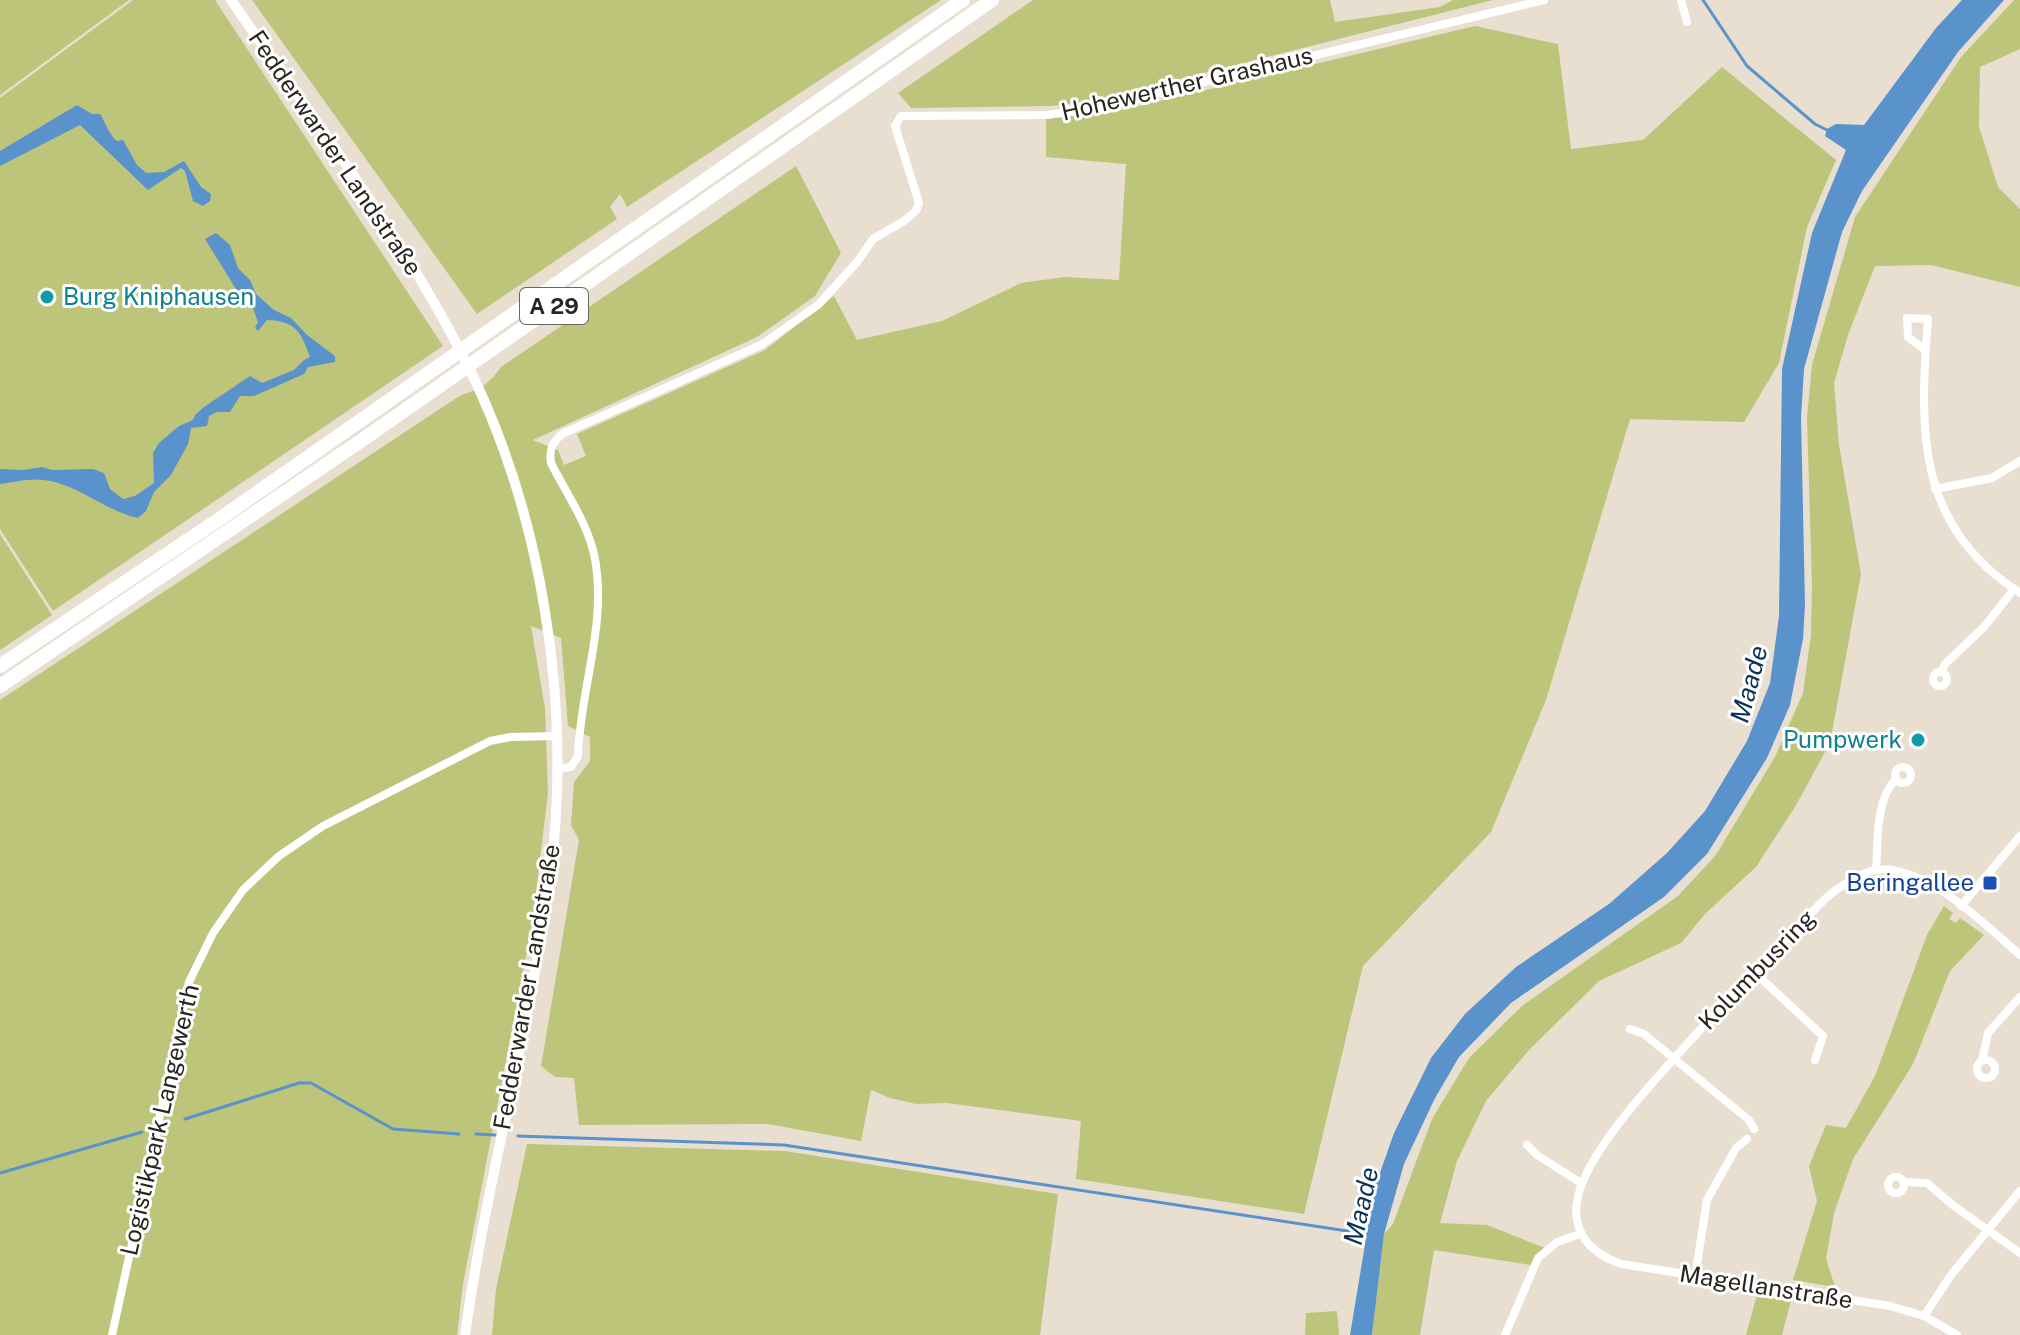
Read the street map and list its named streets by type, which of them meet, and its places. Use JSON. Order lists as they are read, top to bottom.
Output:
{
  "streets": {
    "highway": ["A 29"],
    "street": [
      "Hohewerther Grashaus",
      "Fedderwarder Landstraße",
      "Kolumbusring",
      "Logistikpark Langewerth",
      "Magellanstraße"
    ]
  },
  "crossings": [
    ["Hohewerther Grashaus", "Fedderwarder Landstraße"],
    ["Fedderwarder Landstraße", "Logistikpark Langewerth"],
    ["Kolumbusring", "Magellanstraße"]
  ],
  "water": ["Maade"],
  "places": {
    "other": ["Burg Kniphausen", "Pumpwerk"],
    "transit": ["Beringallee"]
  }
}
